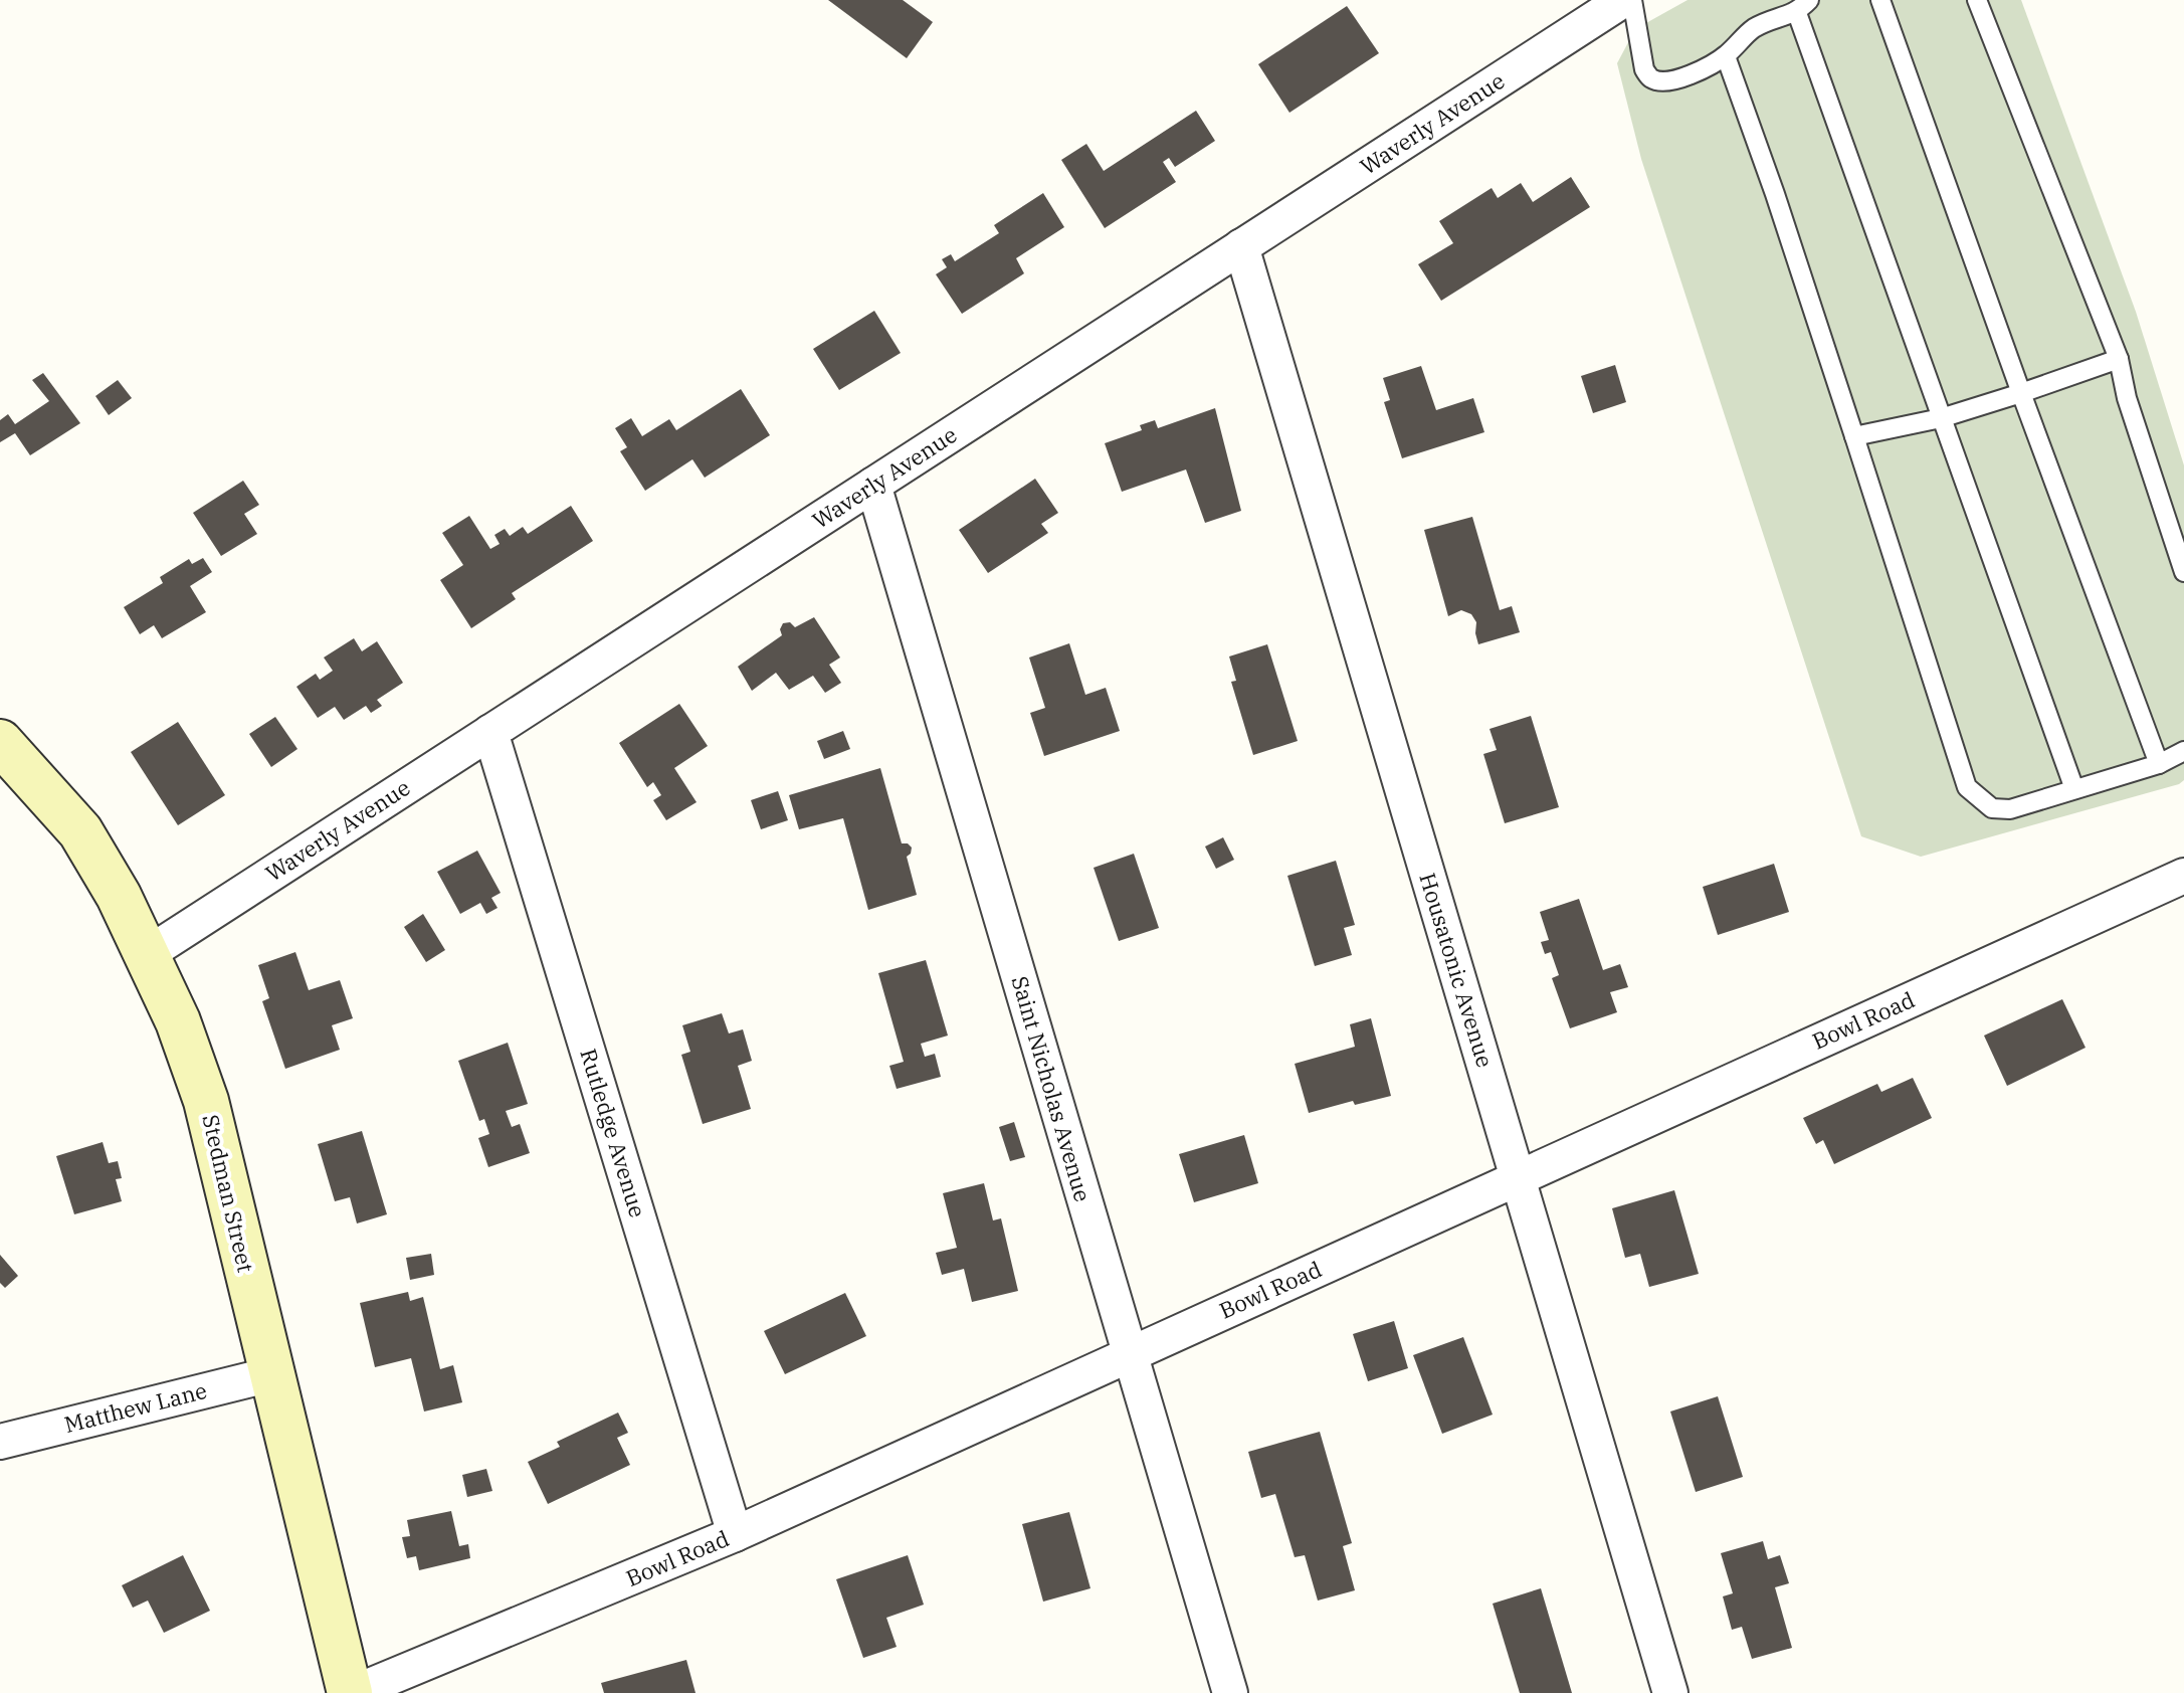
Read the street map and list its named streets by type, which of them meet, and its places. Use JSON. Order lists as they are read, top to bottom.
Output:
{
  "streets": {
    "main road": ["Stedman Street"],
    "street": [
      "Waverly Avenue",
      "Housatonic Avenue",
      "Bowl Road",
      "Saint Nicholas Avenue",
      "Rutledge Avenue",
      "Matthew Lane"
    ]
  },
  "crossings": [
    ["Waverly Avenue", "Housatonic Avenue"],
    ["Waverly Avenue", "Saint Nicholas Avenue"],
    ["Waverly Avenue", "Rutledge Avenue"],
    ["Waverly Avenue", "Stedman Street"],
    ["Housatonic Avenue", "Bowl Road"],
    ["Bowl Road", "Saint Nicholas Avenue"],
    ["Bowl Road", "Rutledge Avenue"],
    ["Bowl Road", "Stedman Street"],
    ["Stedman Street", "Matthew Lane"]
  ]
}
